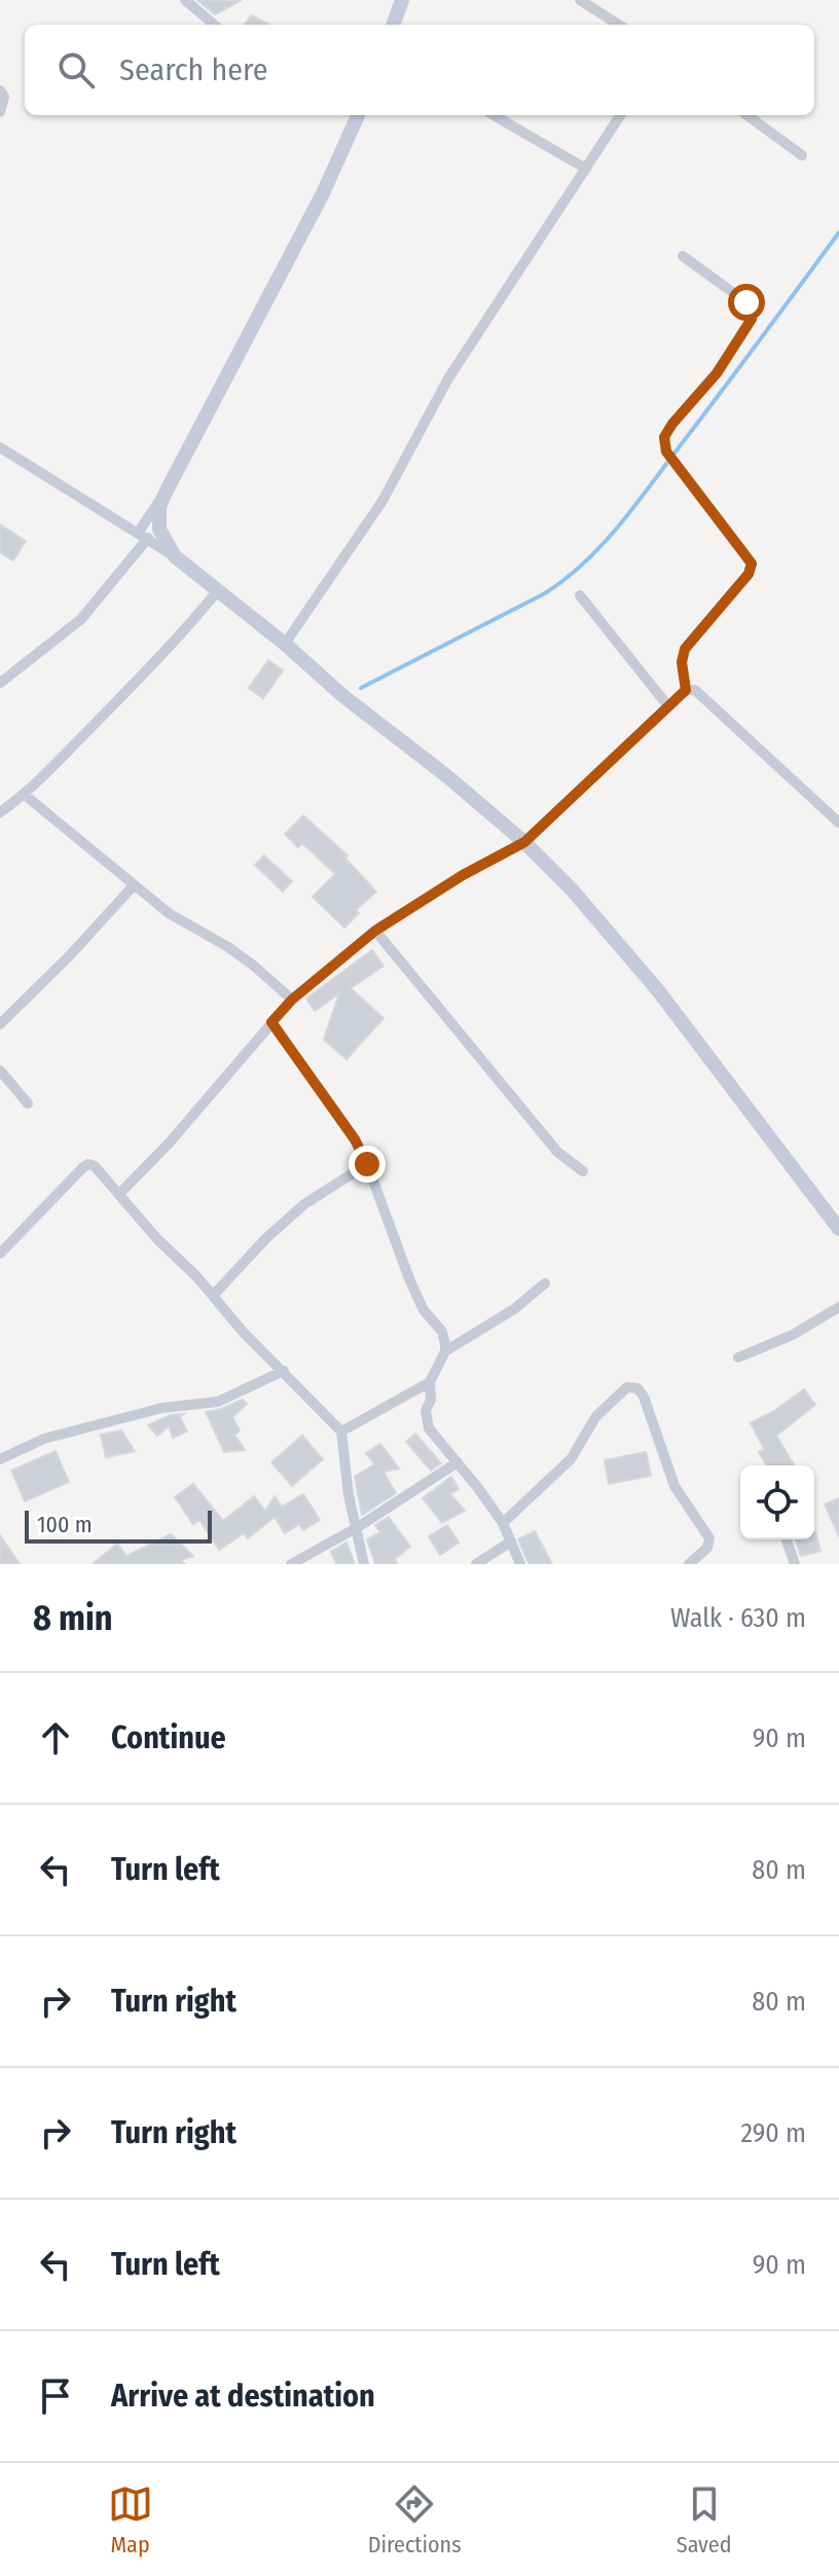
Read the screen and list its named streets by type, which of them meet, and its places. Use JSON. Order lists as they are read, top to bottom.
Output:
{
  "scale_bar": "100 m",
  "page": {
    "search": "Search here",
    "scale": "100 m",
    "heading": ["8 min", "Walk · 630 m"],
    "list": [
      ["Continue", "90 m"],
      ["Turn left", "80 m"],
      ["Turn right", "80 m"],
      ["Turn right", "290 m"],
      ["Turn left", "90 m"],
      "Arrive at destination"
    ],
    "nav": ["Map", "Directions", "Saved"]
  }
}
